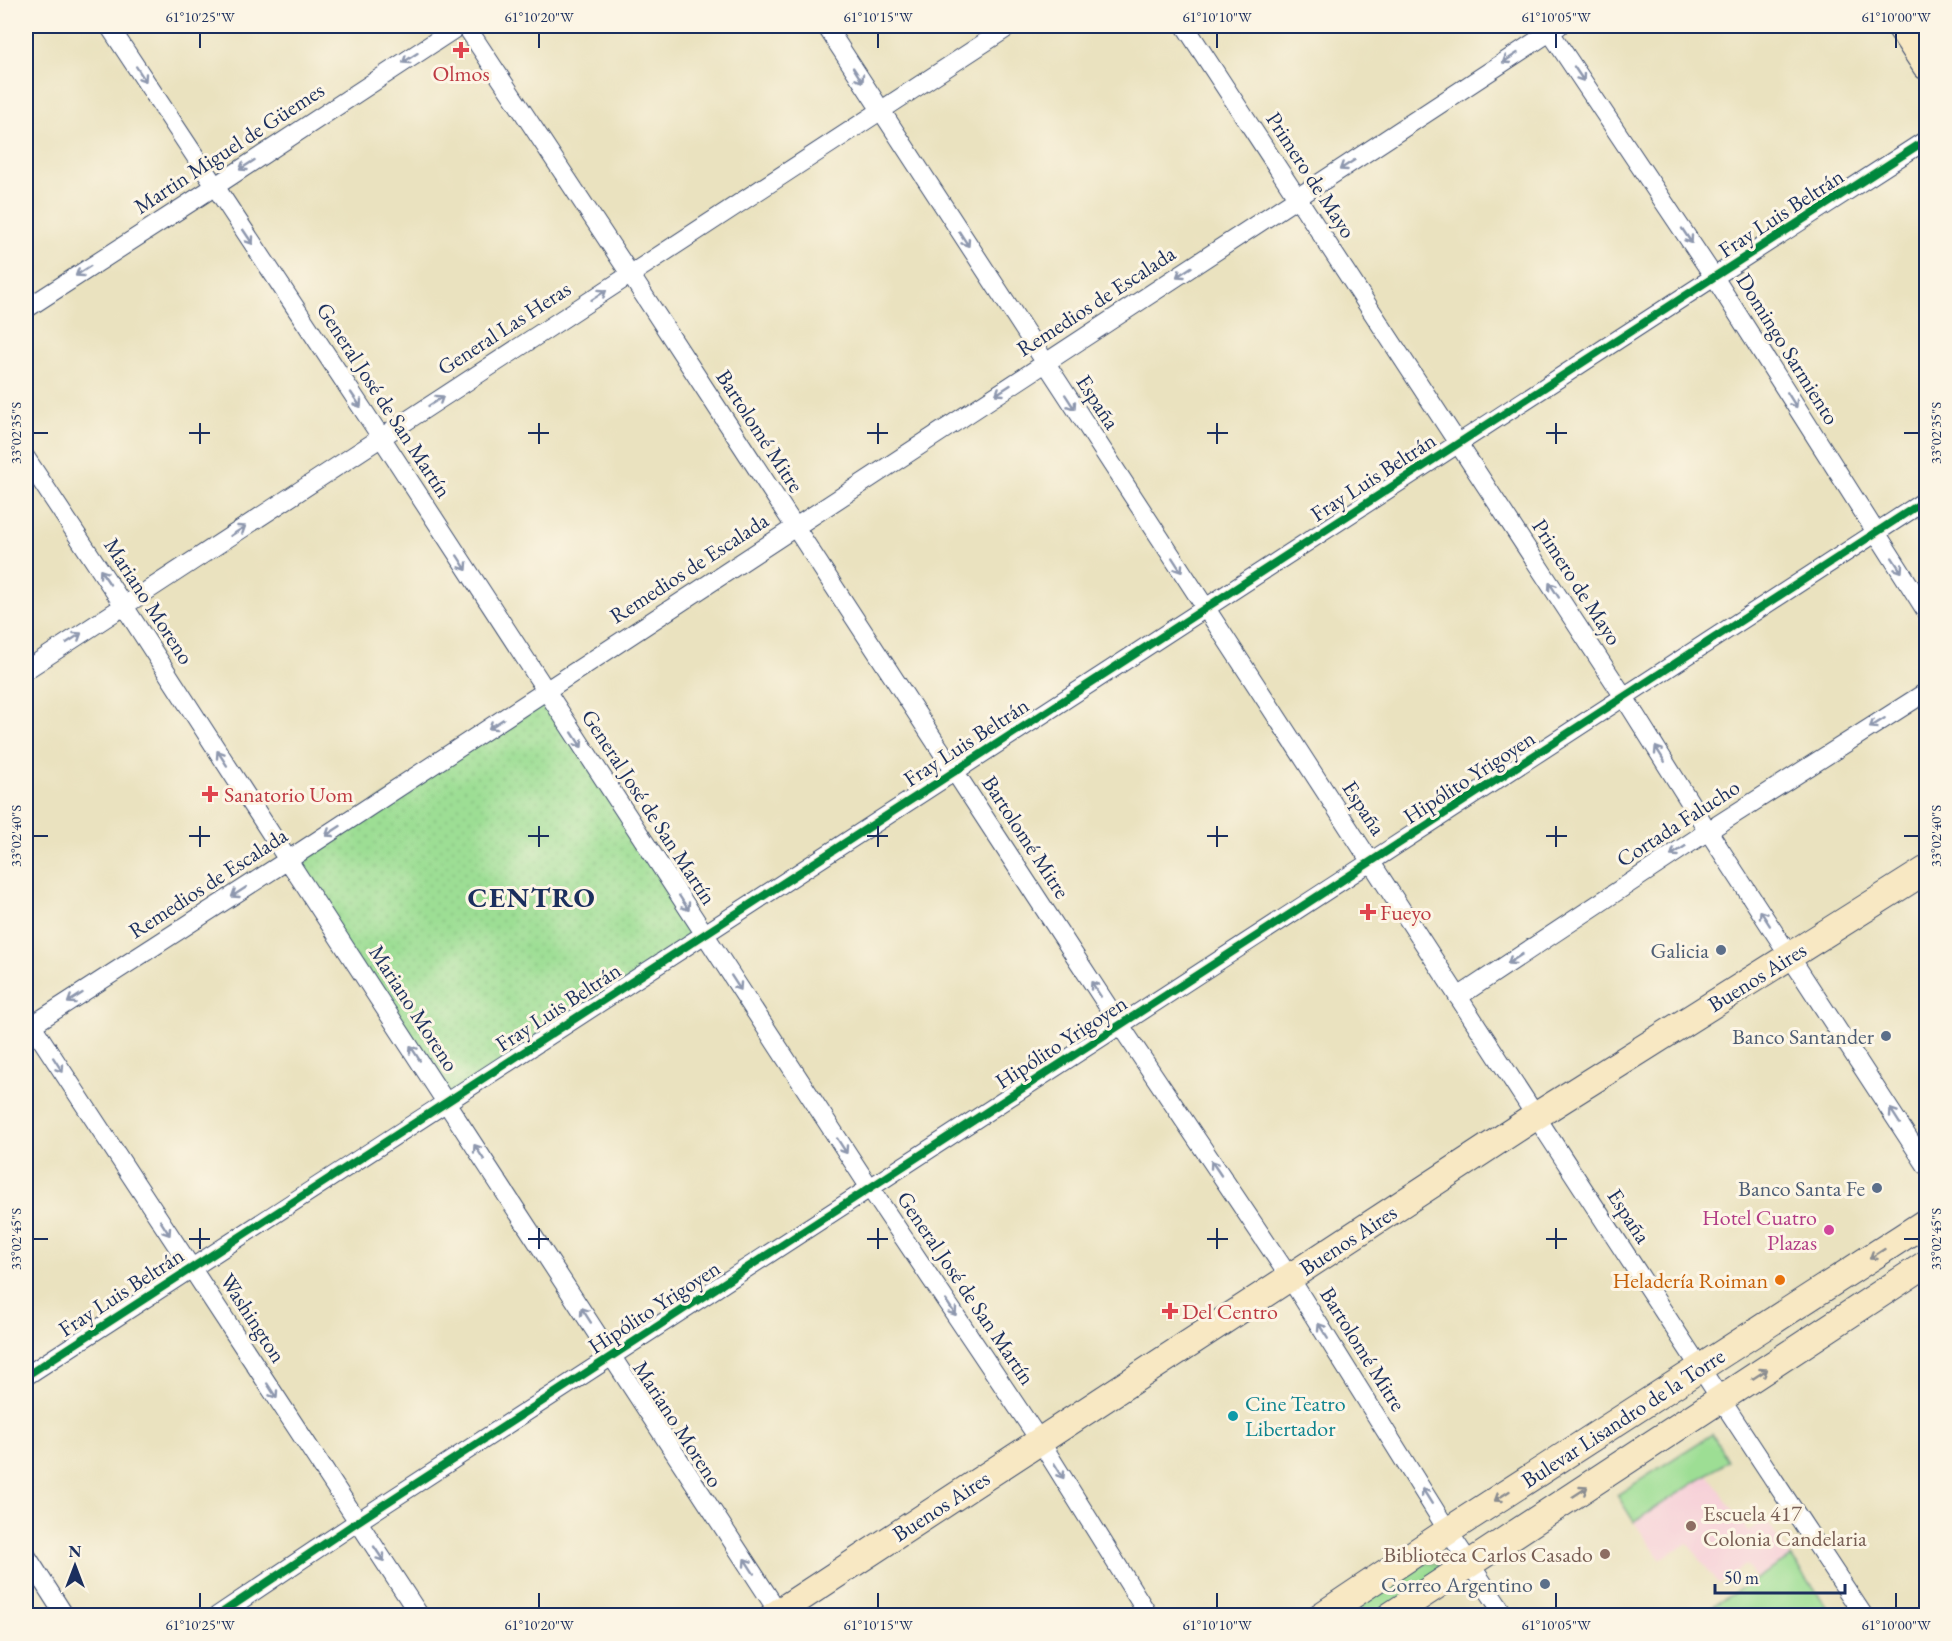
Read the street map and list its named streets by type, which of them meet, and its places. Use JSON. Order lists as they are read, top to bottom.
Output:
{
  "streets": {
    "main road": ["Buenos Aires", "Bulevar Lisandro de la Torre"],
    "street": [
      "Martin Miguel de Güemes",
      "Primero de Mayo",
      "Fray Luis Beltrán",
      "Remedios de Escalada",
      "General Las Heras",
      "Domingo Sarmiento",
      "General José de San Martín",
      "España",
      "Bartolomé Mitre",
      "Mariano Moreno",
      "Hipólito Yrigoyen",
      "Cortada Falucho",
      "Washington"
    ]
  },
  "crossings": [
    ["Martin Miguel de Güemes", "General José de San Martín"],
    ["Primero de Mayo", "Fray Luis Beltrán"],
    ["Primero de Mayo", "Remedios de Escalada"],
    ["Primero de Mayo", "Hipólito Yrigoyen"],
    ["Primero de Mayo", "Cortada Falucho"],
    ["Primero de Mayo", "Buenos Aires"],
    ["Fray Luis Beltrán", "Domingo Sarmiento"],
    ["Fray Luis Beltrán", "General José de San Martín"],
    ["Fray Luis Beltrán", "España"],
    ["Fray Luis Beltrán", "Bartolomé Mitre"],
    ["Fray Luis Beltrán", "Mariano Moreno"],
    ["Fray Luis Beltrán", "Washington"],
    ["Remedios de Escalada", "Domingo Sarmiento"],
    ["Remedios de Escalada", "General José de San Martín"],
    ["Remedios de Escalada", "España"],
    ["Remedios de Escalada", "Bartolomé Mitre"],
    ["Remedios de Escalada", "Mariano Moreno"],
    ["Remedios de Escalada", "Washington"],
    ["General Las Heras", "General José de San Martín"],
    ["General Las Heras", "España"],
    ["General Las Heras", "Bartolomé Mitre"],
    ["General Las Heras", "Mariano Moreno"],
    ["Domingo Sarmiento", "Hipólito Yrigoyen"],
    ["General José de San Martín", "Hipólito Yrigoyen"],
    ["General José de San Martín", "Buenos Aires"],
    ["España", "Hipólito Yrigoyen"],
    ["España", "Cortada Falucho"],
    ["España", "Buenos Aires"],
    ["España", "Bulevar Lisandro de la Torre"],
    ["Bartolomé Mitre", "Hipólito Yrigoyen"],
    ["Bartolomé Mitre", "Buenos Aires"],
    ["Bartolomé Mitre", "Bulevar Lisandro de la Torre"],
    ["Mariano Moreno", "Hipólito Yrigoyen"],
    ["Mariano Moreno", "Buenos Aires"],
    ["Hipólito Yrigoyen", "Washington"]
  ],
  "one_way": [
    "Martin Miguel de Güemes",
    "Primero de Mayo",
    "Remedios de Escalada",
    "General Las Heras",
    "Domingo Sarmiento",
    "General José de San Martín",
    "España",
    "Bartolomé Mitre",
    "Mariano Moreno",
    "Cortada Falucho",
    "Washington"
  ],
  "districts": ["CENTRO"],
  "places": {
    "health": [
      "Olmos",
      "Sanatorio Uom",
      "Fueyo",
      "Del Centro"
    ],
    "other": [
      "Galicia",
      "Banco Santander",
      "Banco Santa Fe",
      "Hotel Cuatro Plazas",
      "Heladería Roiman",
      "Cine Teatro Libertador",
      "Escuela 417 Colonia Candelaria",
      "Biblioteca Carlos Casado",
      "Correo Argentino"
    ]
  },
  "scale_bar": "50 m",
  "north": "top",
  "coordinates": [
    "61°10'25\"W",
    "61°10'20\"W",
    "61°10'15\"W",
    "61°10'10\"W",
    "61°10'05\"W",
    "61°10'00\"W",
    "33°02'35\"S",
    "33°02'40\"S",
    "33°02'45\"S"
  ]
}
